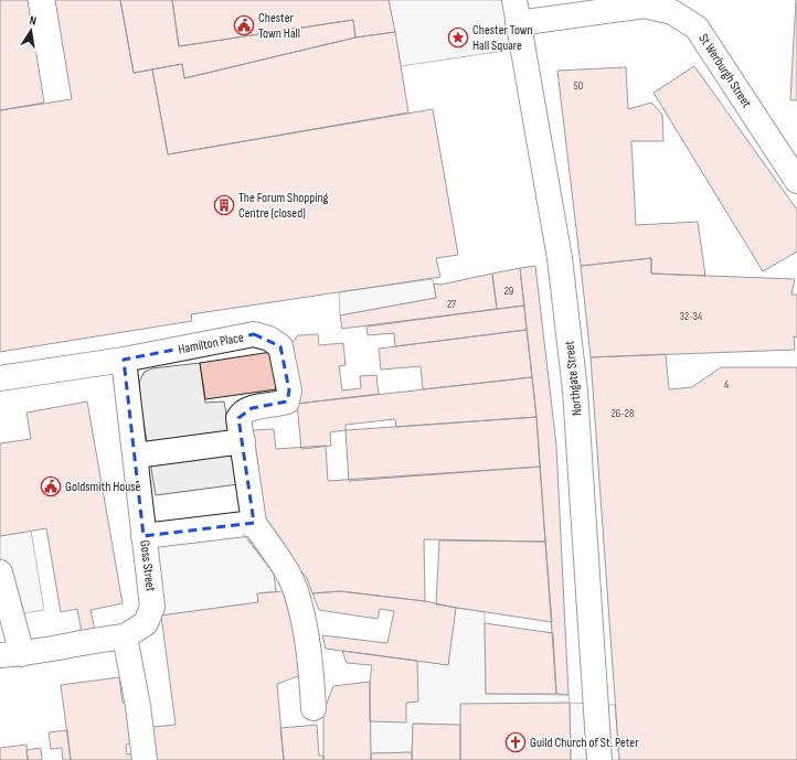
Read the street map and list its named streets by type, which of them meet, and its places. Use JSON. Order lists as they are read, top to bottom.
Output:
{
  "streets": {
    "street": [
      "St Werburgh Street",
      "Hamilton Place",
      "Northgate Street",
      "Goss Street"
    ]
  },
  "crossings": [
    ["St Werburgh Street", "Northgate Street"],
    ["Hamilton Place", "Goss Street"]
  ],
  "places": {
    "public building": ["Chester Town Hall", "Goldsmith House"],
    "place": ["Chester Town Hall Square"],
    "building": ["The Forum Shopping Centre (closed)"],
    "church": ["Guild Church of St. Peter"]
  },
  "house_numbers": [
    "50",
    "29",
    "27",
    "32-34",
    "4",
    "26-28"
  ],
  "north": "top"
}
